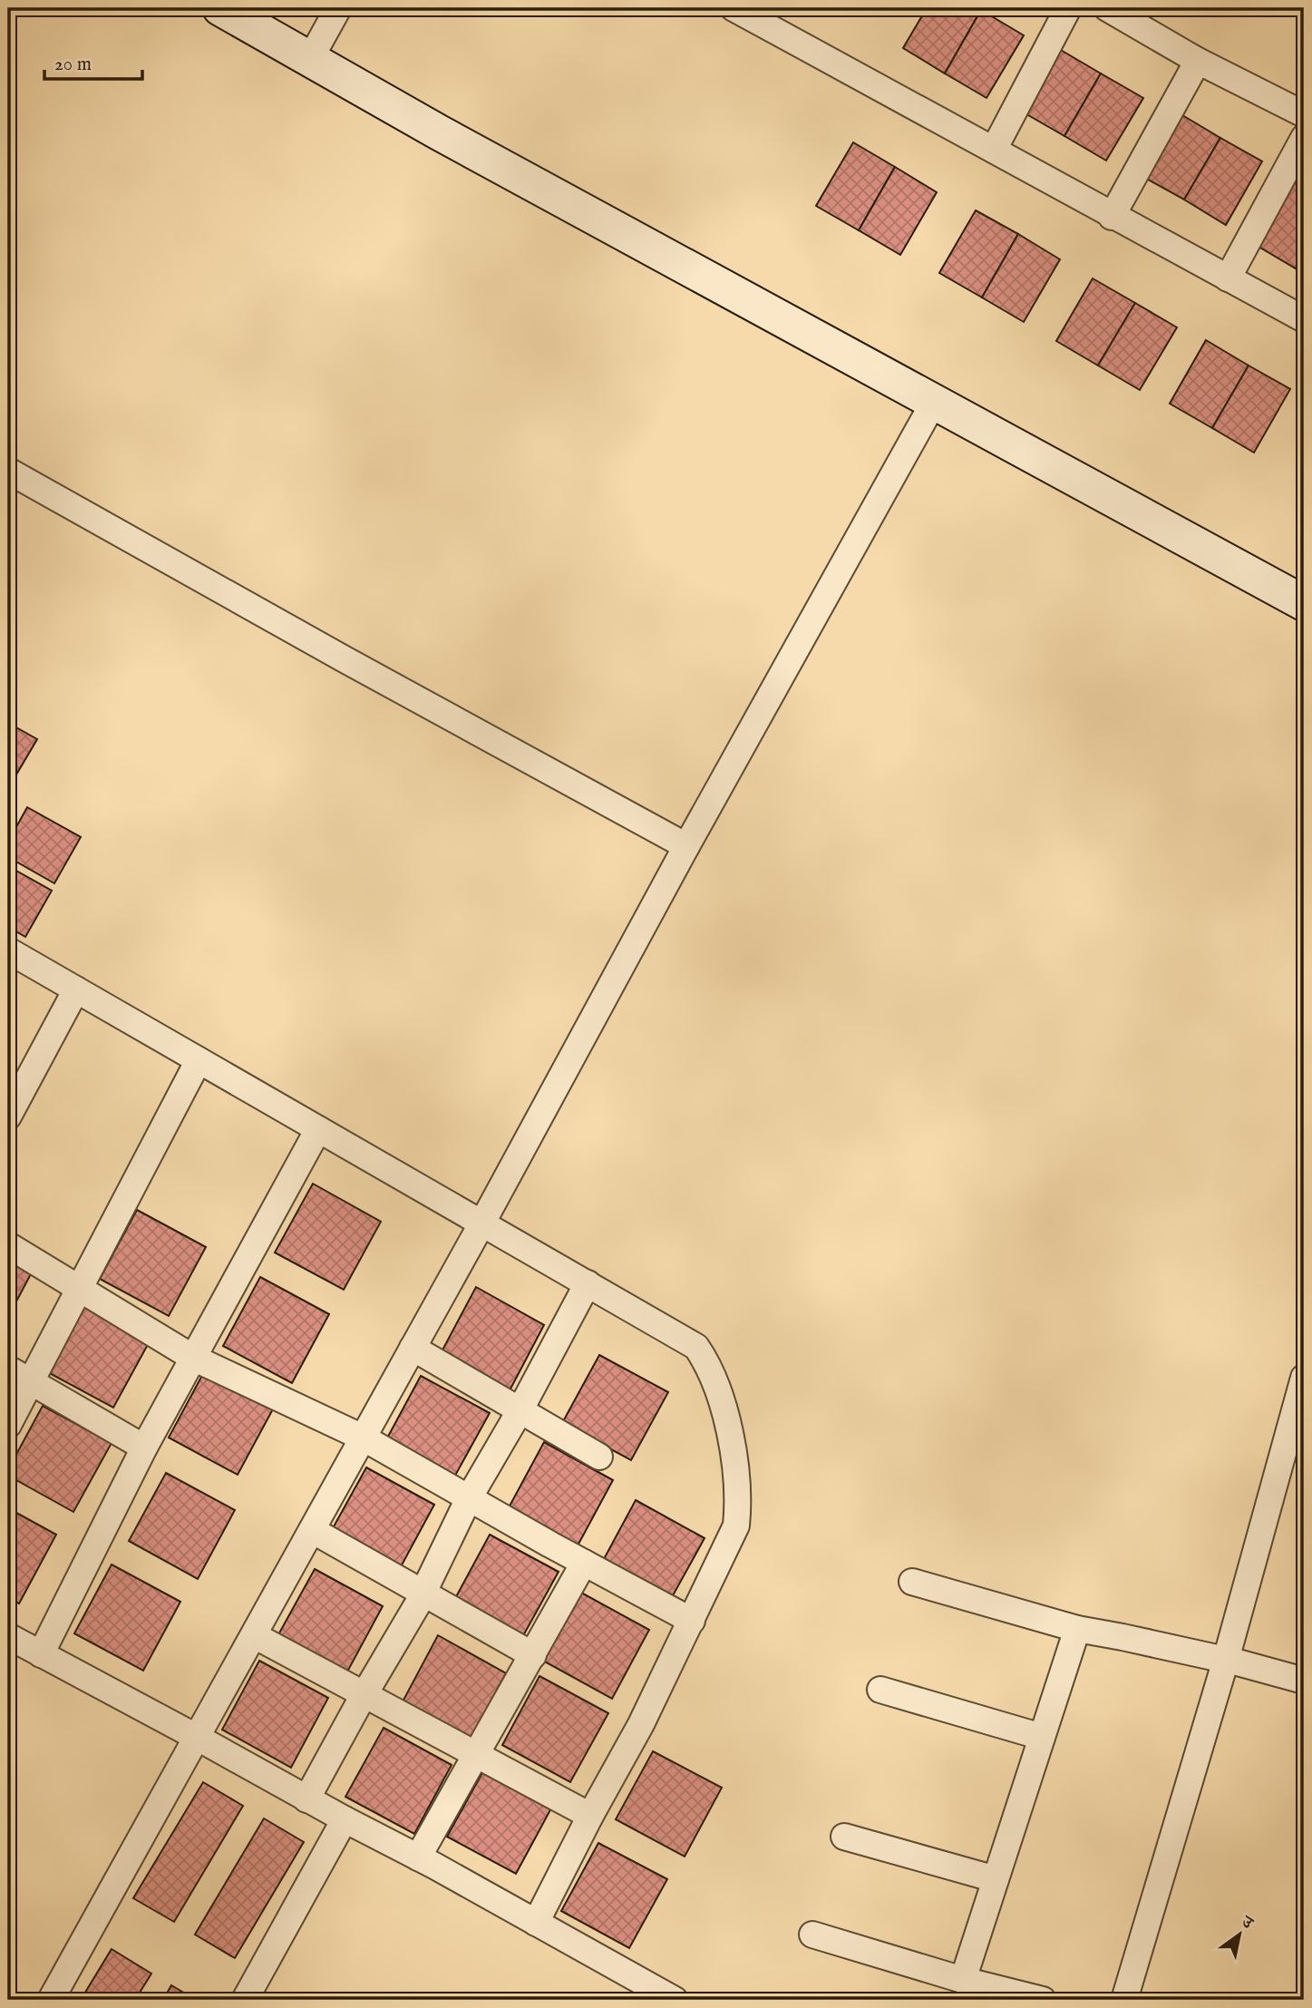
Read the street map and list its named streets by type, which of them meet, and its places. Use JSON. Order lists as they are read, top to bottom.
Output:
{
  "scale_bar": "20 m",
  "north": "top right"
}
